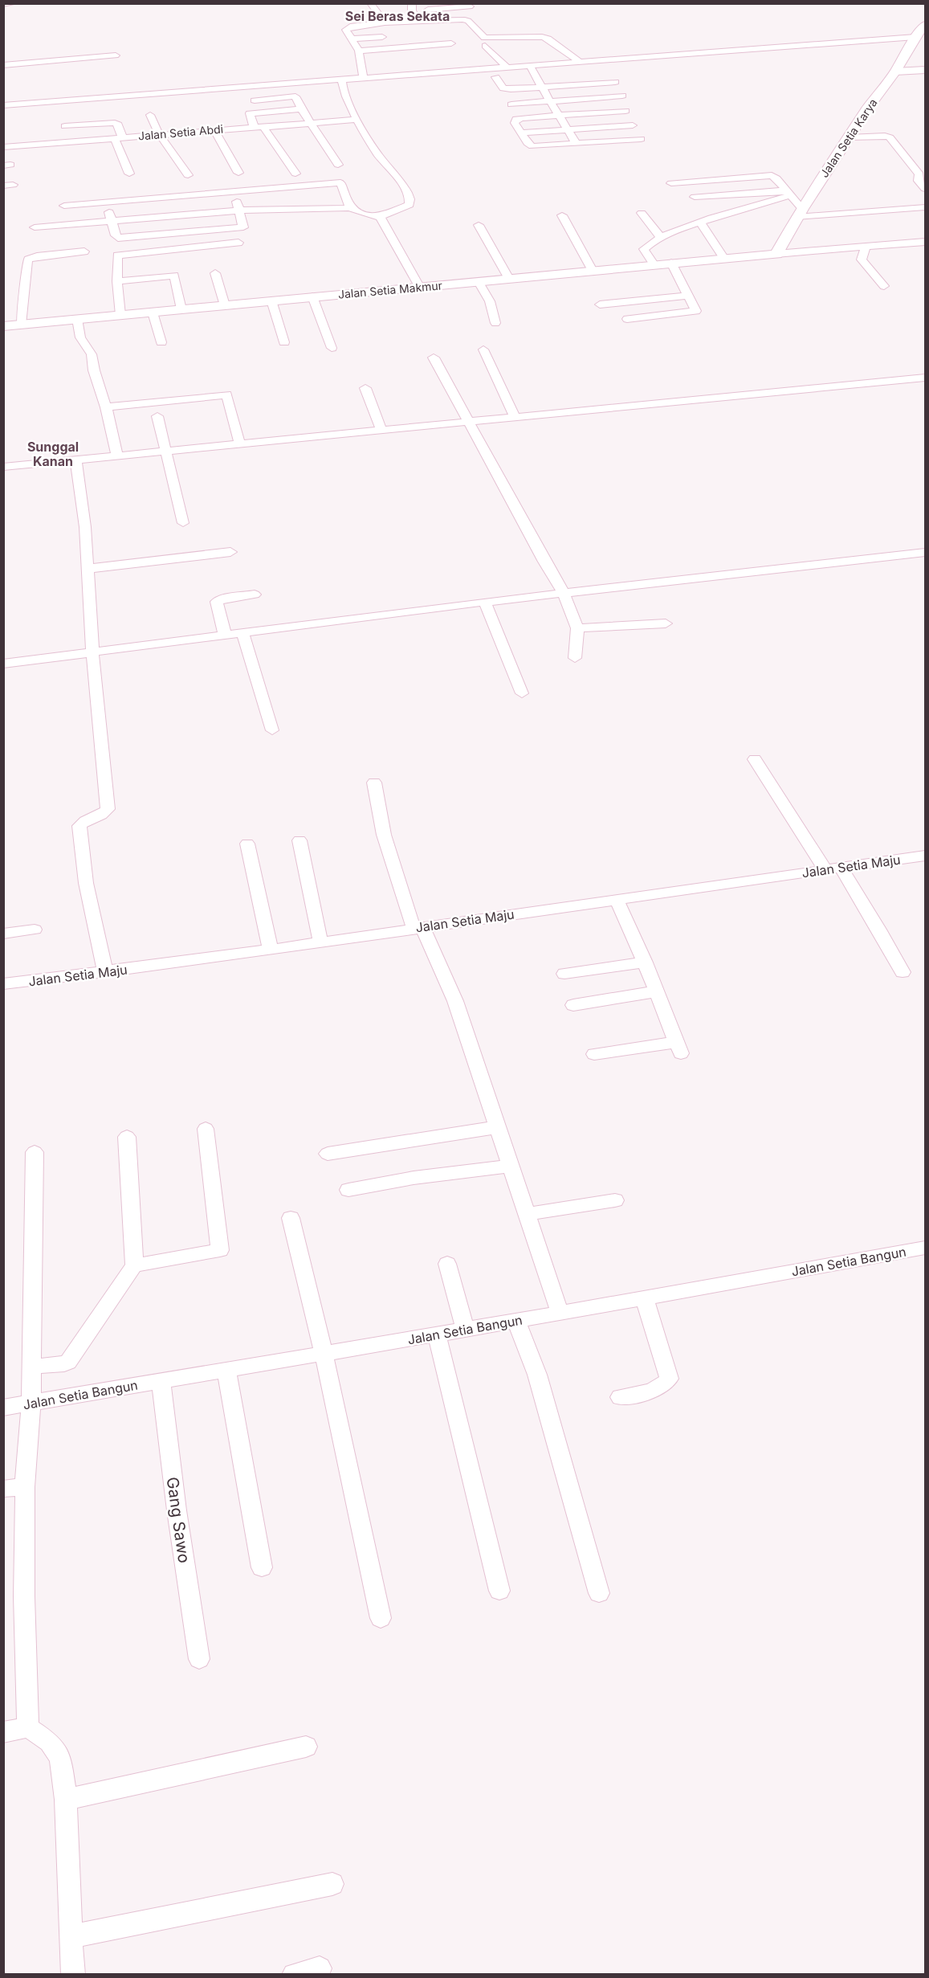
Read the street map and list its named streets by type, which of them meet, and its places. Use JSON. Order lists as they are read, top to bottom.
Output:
{
  "streets": {
    "main road": ["Jalan Setia Karya", "Jalan Setia Makmur"],
    "street": [
      "Jalan Setia Abdi",
      "Jalan Setia Maju",
      "Jalan Setia Bangun",
      "Gang Sawo"
    ]
  },
  "crossings": [
    ["Jalan Setia Karya", "Jalan Setia Makmur"],
    ["Jalan Setia Bangun", "Gang Sawo"]
  ],
  "districts": ["Sei Beras Sekata", "Sunggal Kanan"]
}
